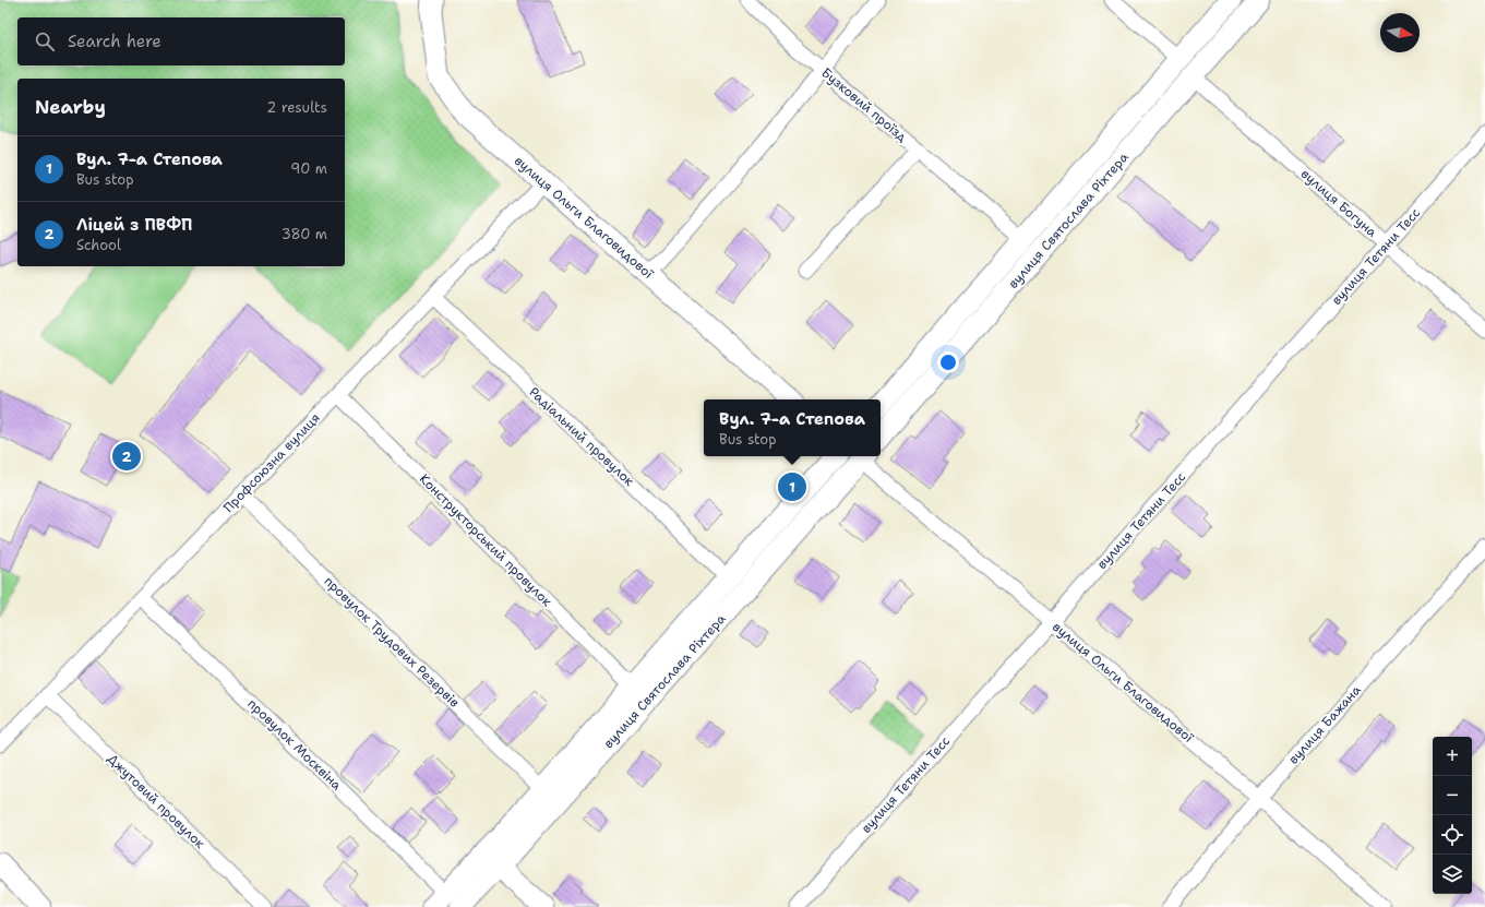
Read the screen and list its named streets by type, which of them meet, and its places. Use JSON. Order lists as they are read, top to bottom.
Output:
{
  "streets": {
    "main road": ["вулиця Ольги Благовидової", "вулиця Святослава Ріхтера"],
    "street": [
      "Бузковий проїзд",
      "вулиця Богуна",
      "вулиця Тетяни Тесс",
      "Радіальний провулок",
      "Профсоюзна вулиця",
      "Конструкторський провулок",
      "провулок Трудових Резервів",
      "вулиця Бажана",
      "провулок Москвіна",
      "Джутовий провулок"
    ]
  },
  "crossings": [
    ["вулиця Богуна", "вулиця Святослава Ріхтера"],
    ["вулиця Богуна", "вулиця Тетяни Тесс"],
    ["вулиця Ольги Благовидової", "вулиця Святослава Ріхтера"],
    ["вулиця Ольги Благовидової", "вулиця Тетяни Тесс"],
    ["вулиця Ольги Благовидової", "Профсоюзна вулиця"],
    ["вулиця Ольги Благовидової", "вулиця Бажана"],
    ["вулиця Святослава Ріхтера", "Радіальний провулок"],
    ["вулиця Святослава Ріхтера", "Конструкторський провулок"],
    ["вулиця Святослава Ріхтера", "провулок Трудових Резервів"],
    ["вулиця Святослава Ріхтера", "провулок Москвіна"],
    ["Радіальний провулок", "Профсоюзна вулиця"],
    ["Профсоюзна вулиця", "Конструкторський провулок"],
    ["Профсоюзна вулиця", "провулок Трудових Резервів"],
    ["Профсоюзна вулиця", "провулок Москвіна"],
    ["Профсоюзна вулиця", "Джутовий провулок"]
  ],
  "north": "right",
  "page": {
    "search": "Search here",
    "heading": ["Nearby", "2 results"],
    "list": [
      {
        "mark": "1",
        "name": "Вул. 7-а Степова",
        "note": "Bus stop",
        "value": "90 m"
      },
      {
        "mark": "2",
        "name": "Ліцей з ПВФП",
        "note": "School",
        "value": "380 m"
      }
    ],
    "popup": ["Вул. 7-а Степова", "Bus stop"],
    "pins": ["2", "1"],
    "map_buttons": ["+", "−"]
  }
}
